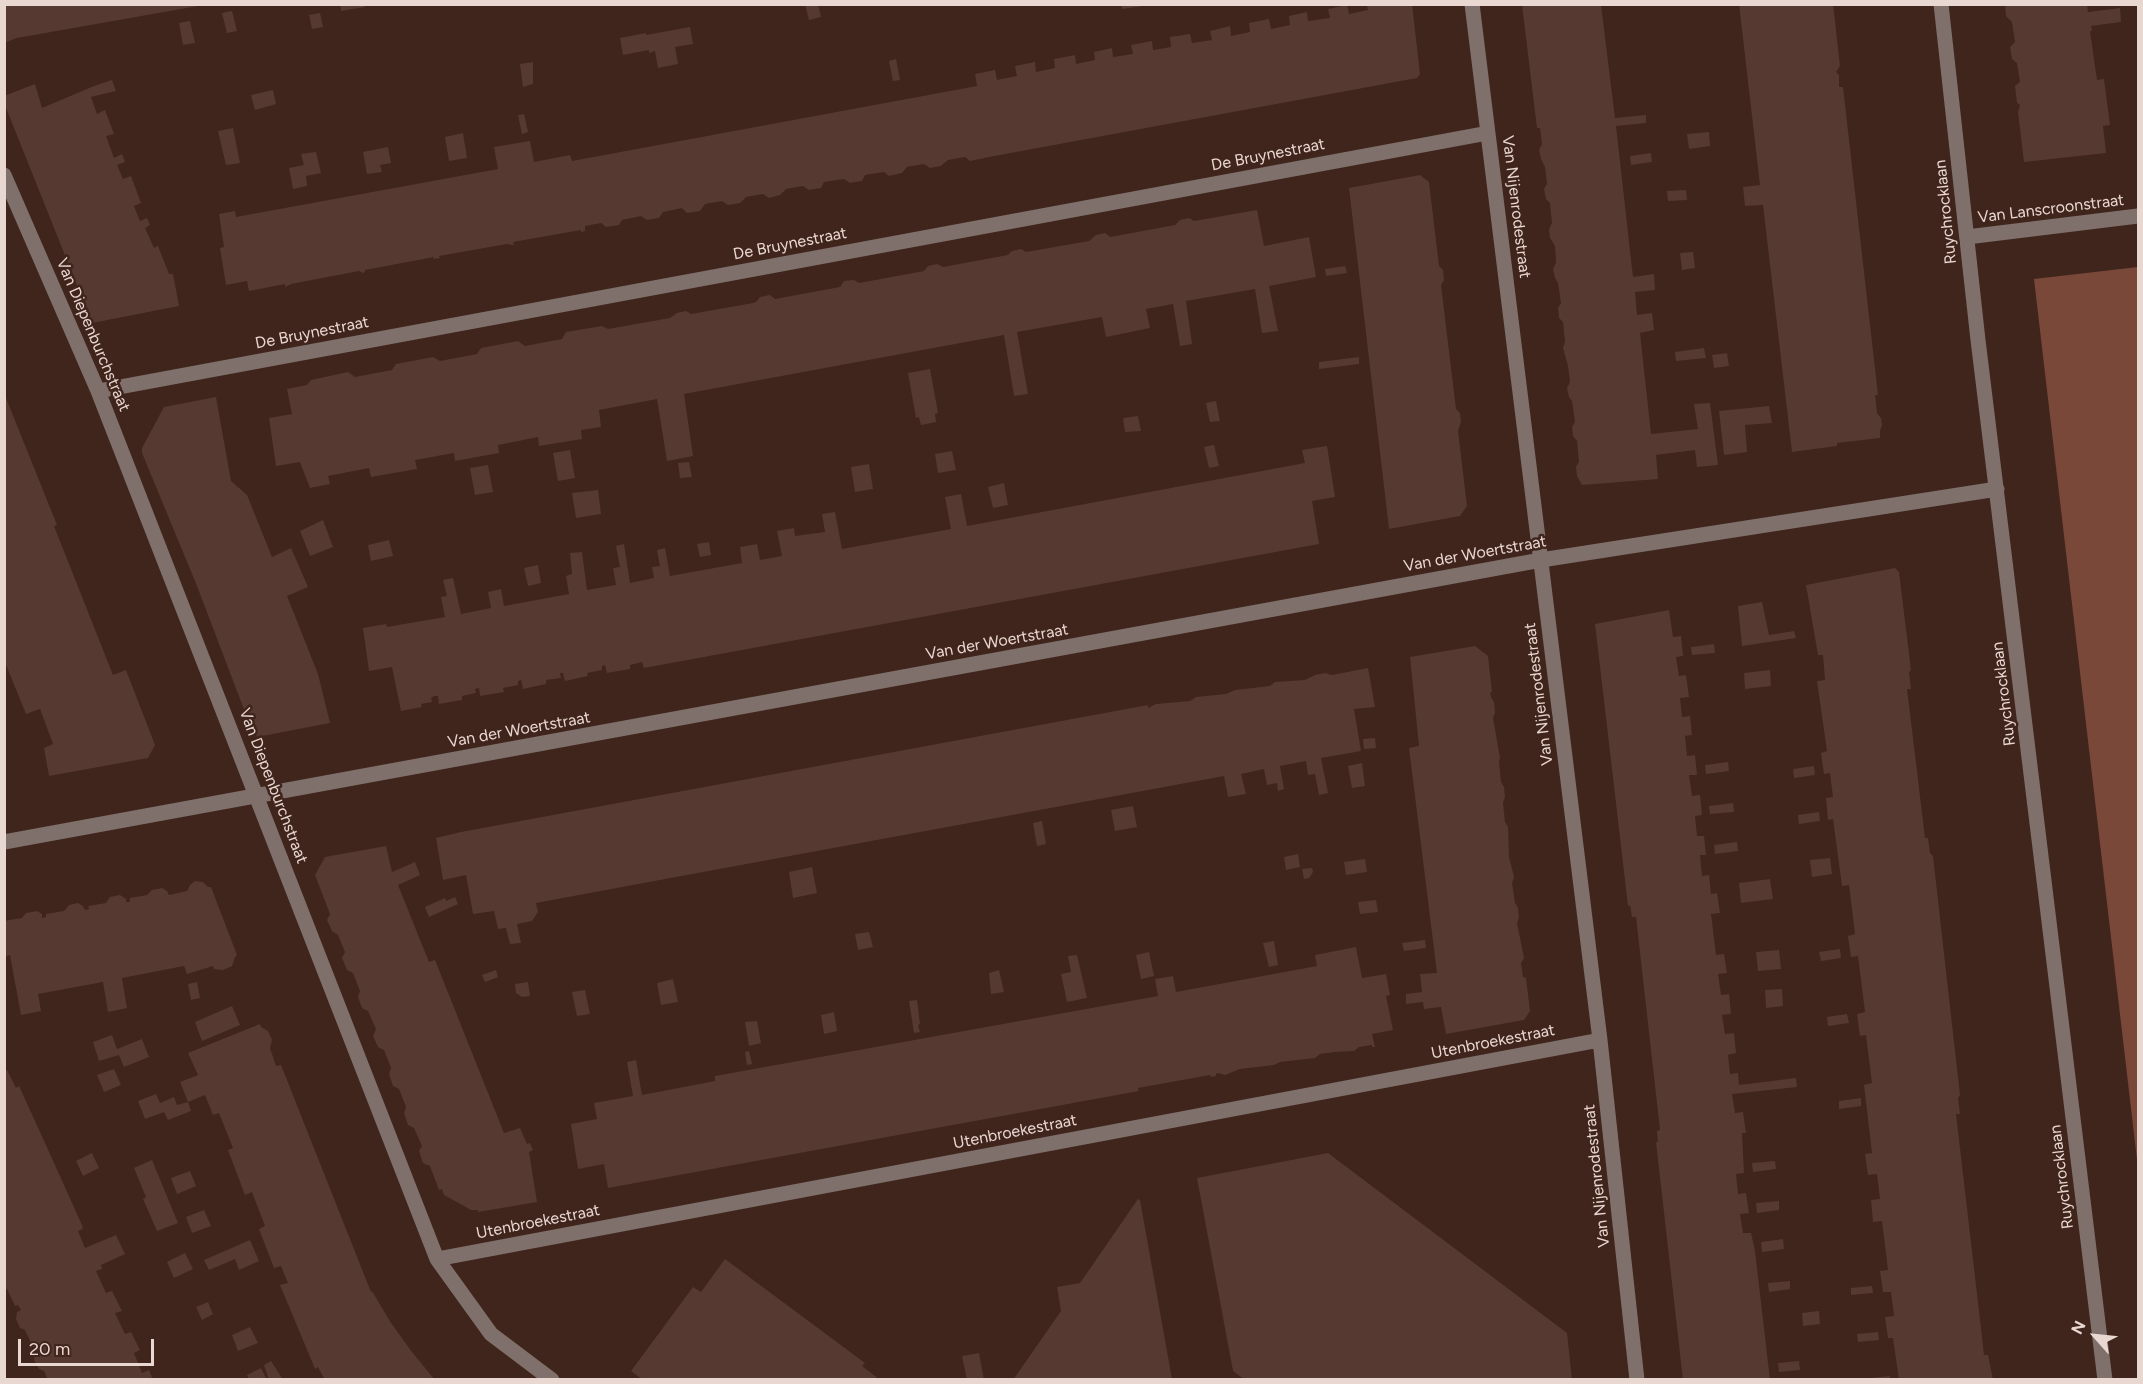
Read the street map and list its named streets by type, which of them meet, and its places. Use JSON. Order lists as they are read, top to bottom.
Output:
{
  "streets": {
    "street": [
      "De Bruynestraat",
      "Van Nijenrodestraat",
      "Van Lanscroonstraat",
      "Ruychrocklaan",
      "Van Diepenburchstraat",
      "Van der Woertstraat",
      "Utenbroekestraat"
    ]
  },
  "crossings": [
    ["De Bruynestraat", "Van Nijenrodestraat"],
    ["De Bruynestraat", "Van Diepenburchstraat"],
    ["Van Nijenrodestraat", "Van der Woertstraat"],
    ["Van Nijenrodestraat", "Utenbroekestraat"],
    ["Van Lanscroonstraat", "Ruychrocklaan"],
    ["Ruychrocklaan", "Van der Woertstraat"],
    ["Van Diepenburchstraat", "Van der Woertstraat"],
    ["Van Diepenburchstraat", "Utenbroekestraat"]
  ],
  "scale_bar": "20 m",
  "north": "top left"
}
